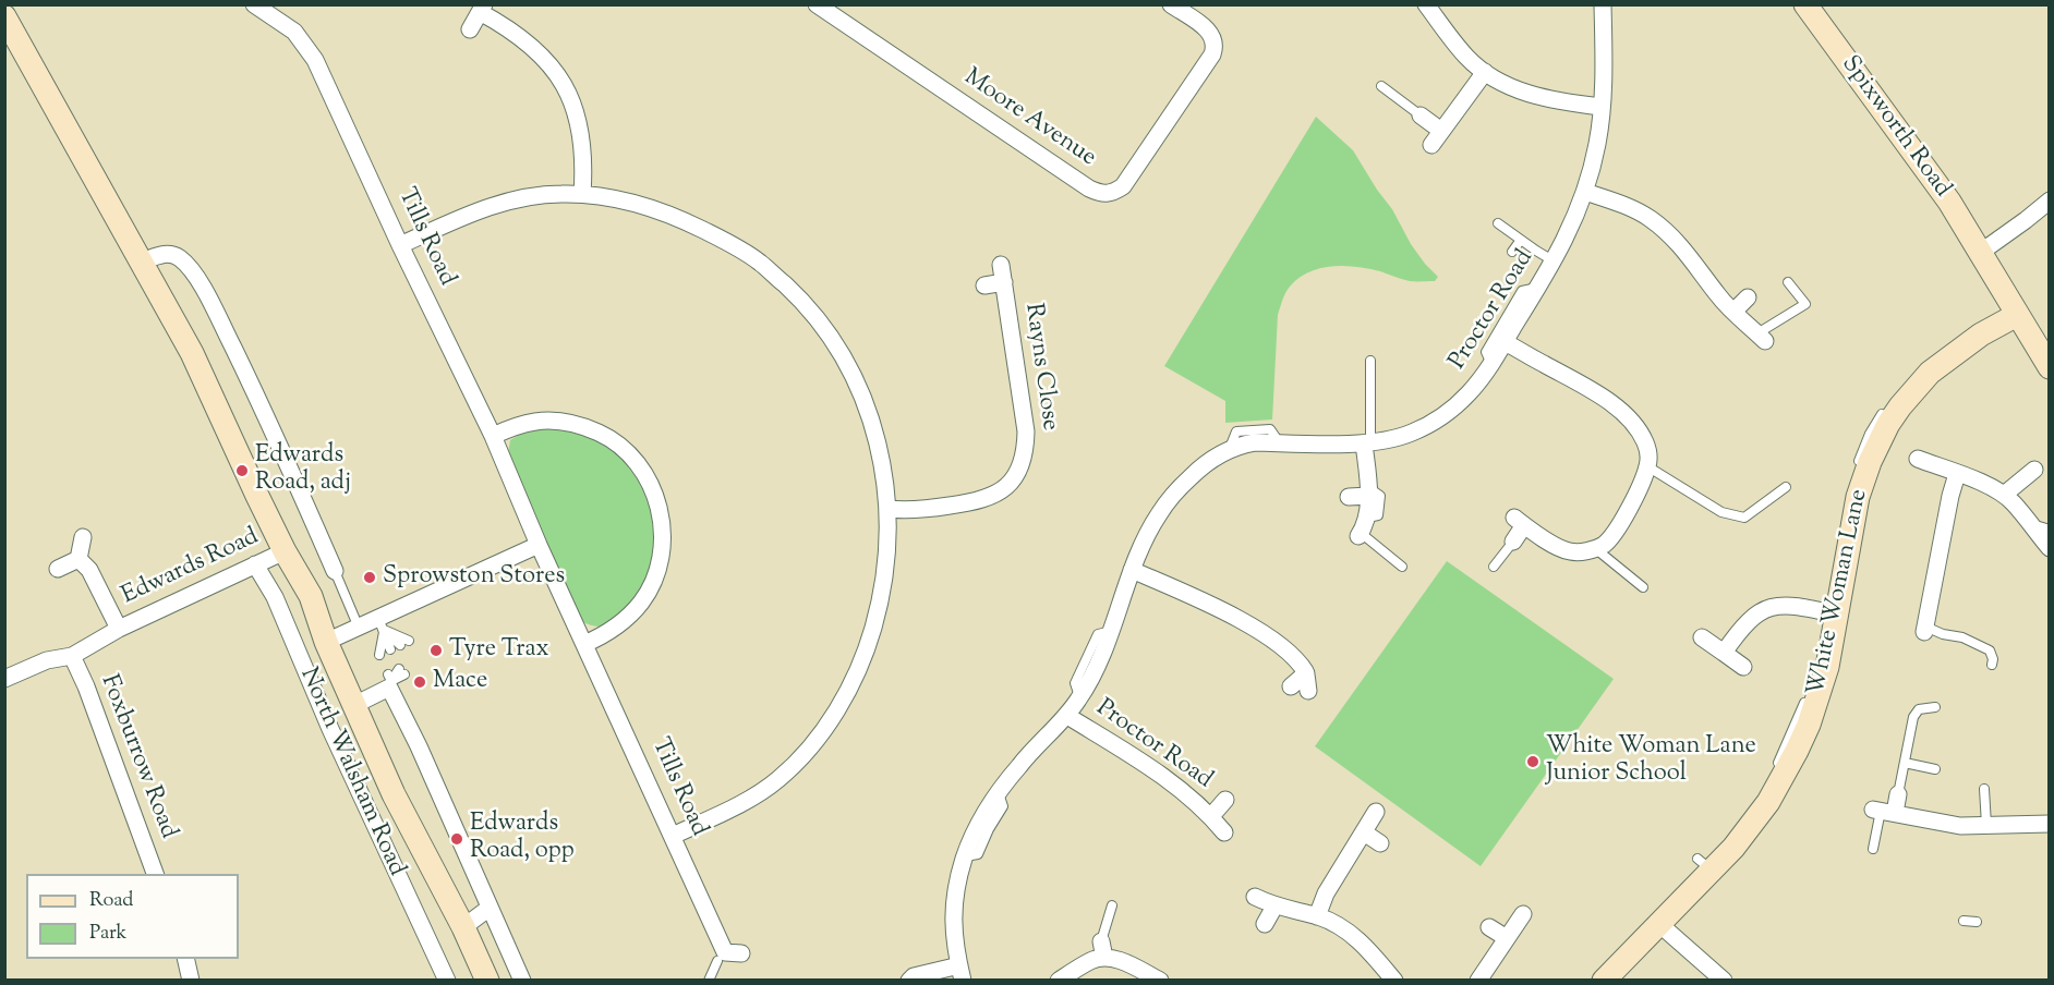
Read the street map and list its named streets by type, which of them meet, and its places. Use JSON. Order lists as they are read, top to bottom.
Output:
{
  "streets": {
    "street": [
      "Moore Avenue",
      "Spixworth Road",
      "Tills Road",
      "Proctor Road",
      "Rayns Close",
      "Edwards Road",
      "White Woman Lane",
      "Foxburrow Road",
      "North Walsham Road"
    ]
  },
  "crossings": [
    ["Spixworth Road", "White Woman Lane"],
    ["Edwards Road", "Foxburrow Road"],
    ["Edwards Road", "North Walsham Road"]
  ],
  "places": [
    "Edwards Road, adj",
    "Sprowston Stores",
    "Tyre Trax",
    "Mace",
    "White Woman Lane Junior School",
    "Edwards Road, opp"
  ],
  "legend": ["Road", "Park"]
}
